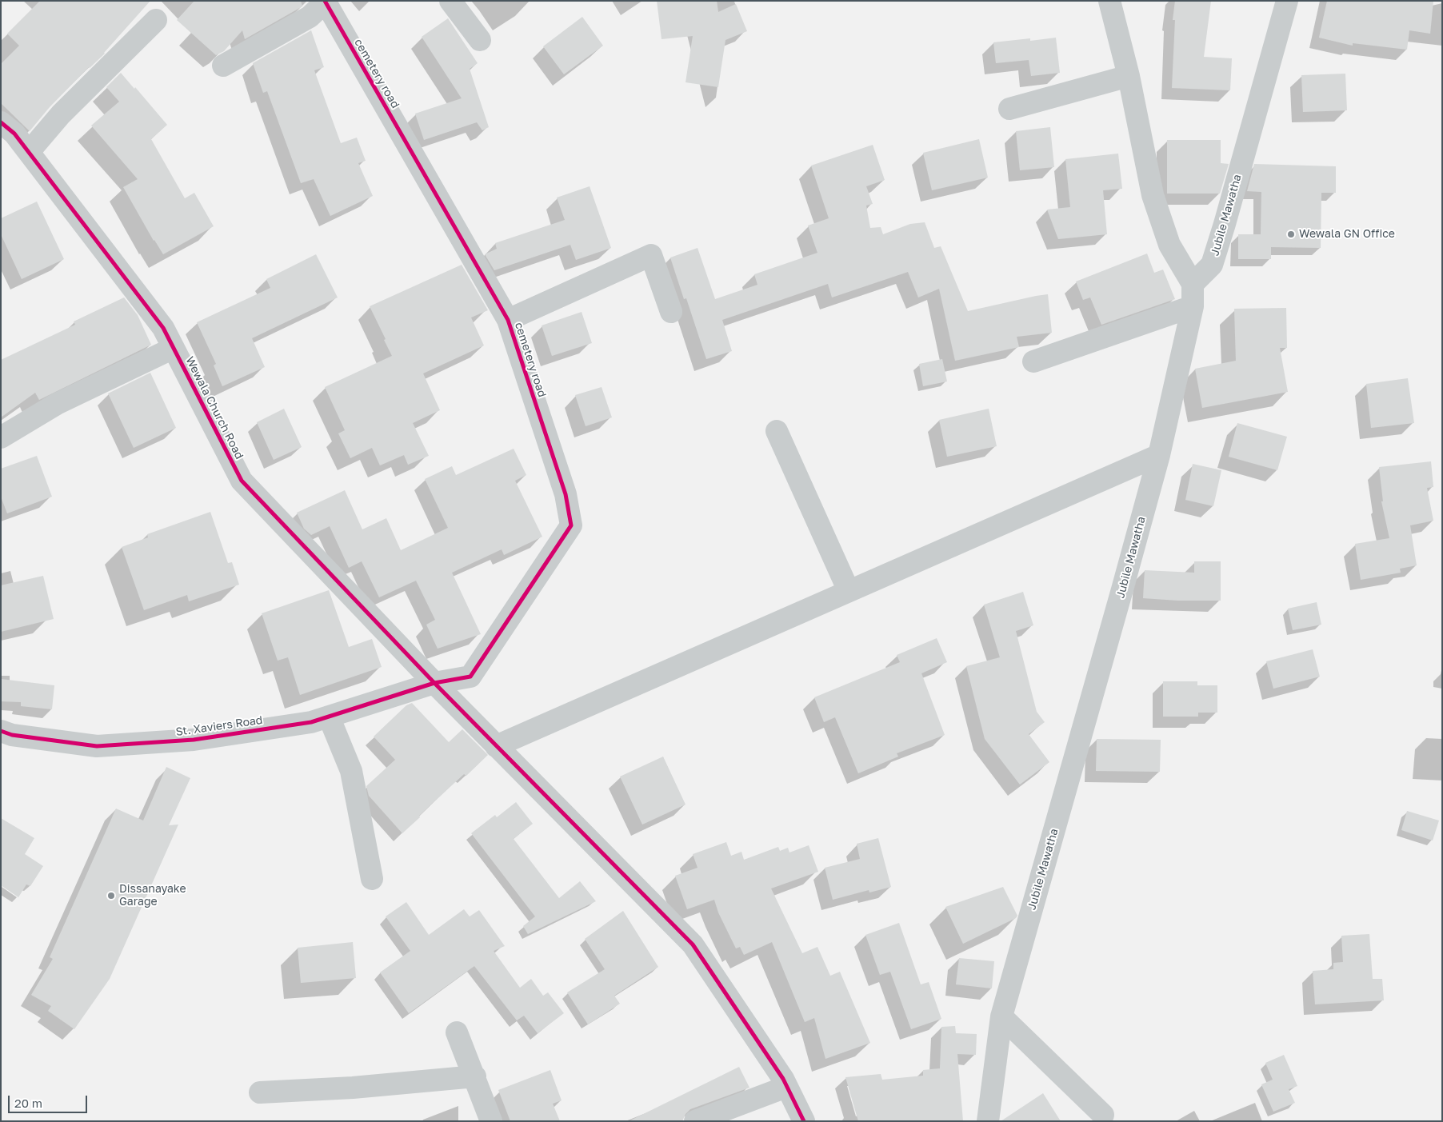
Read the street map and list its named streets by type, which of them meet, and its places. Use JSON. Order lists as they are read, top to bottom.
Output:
{
  "streets": {
    "street": [
      "cemetery road",
      "Jubile Mawatha",
      "Wewala Church Road",
      "St. Xaviers Road"
    ]
  },
  "crossings": [
    ["cemetery road", "Wewala Church Road"],
    ["cemetery road", "St. Xaviers Road"],
    ["Wewala Church Road", "St. Xaviers Road"]
  ],
  "places": ["Wewala GN Office", "Dissanayake Garage"],
  "scale_bar": "20 m"
}
